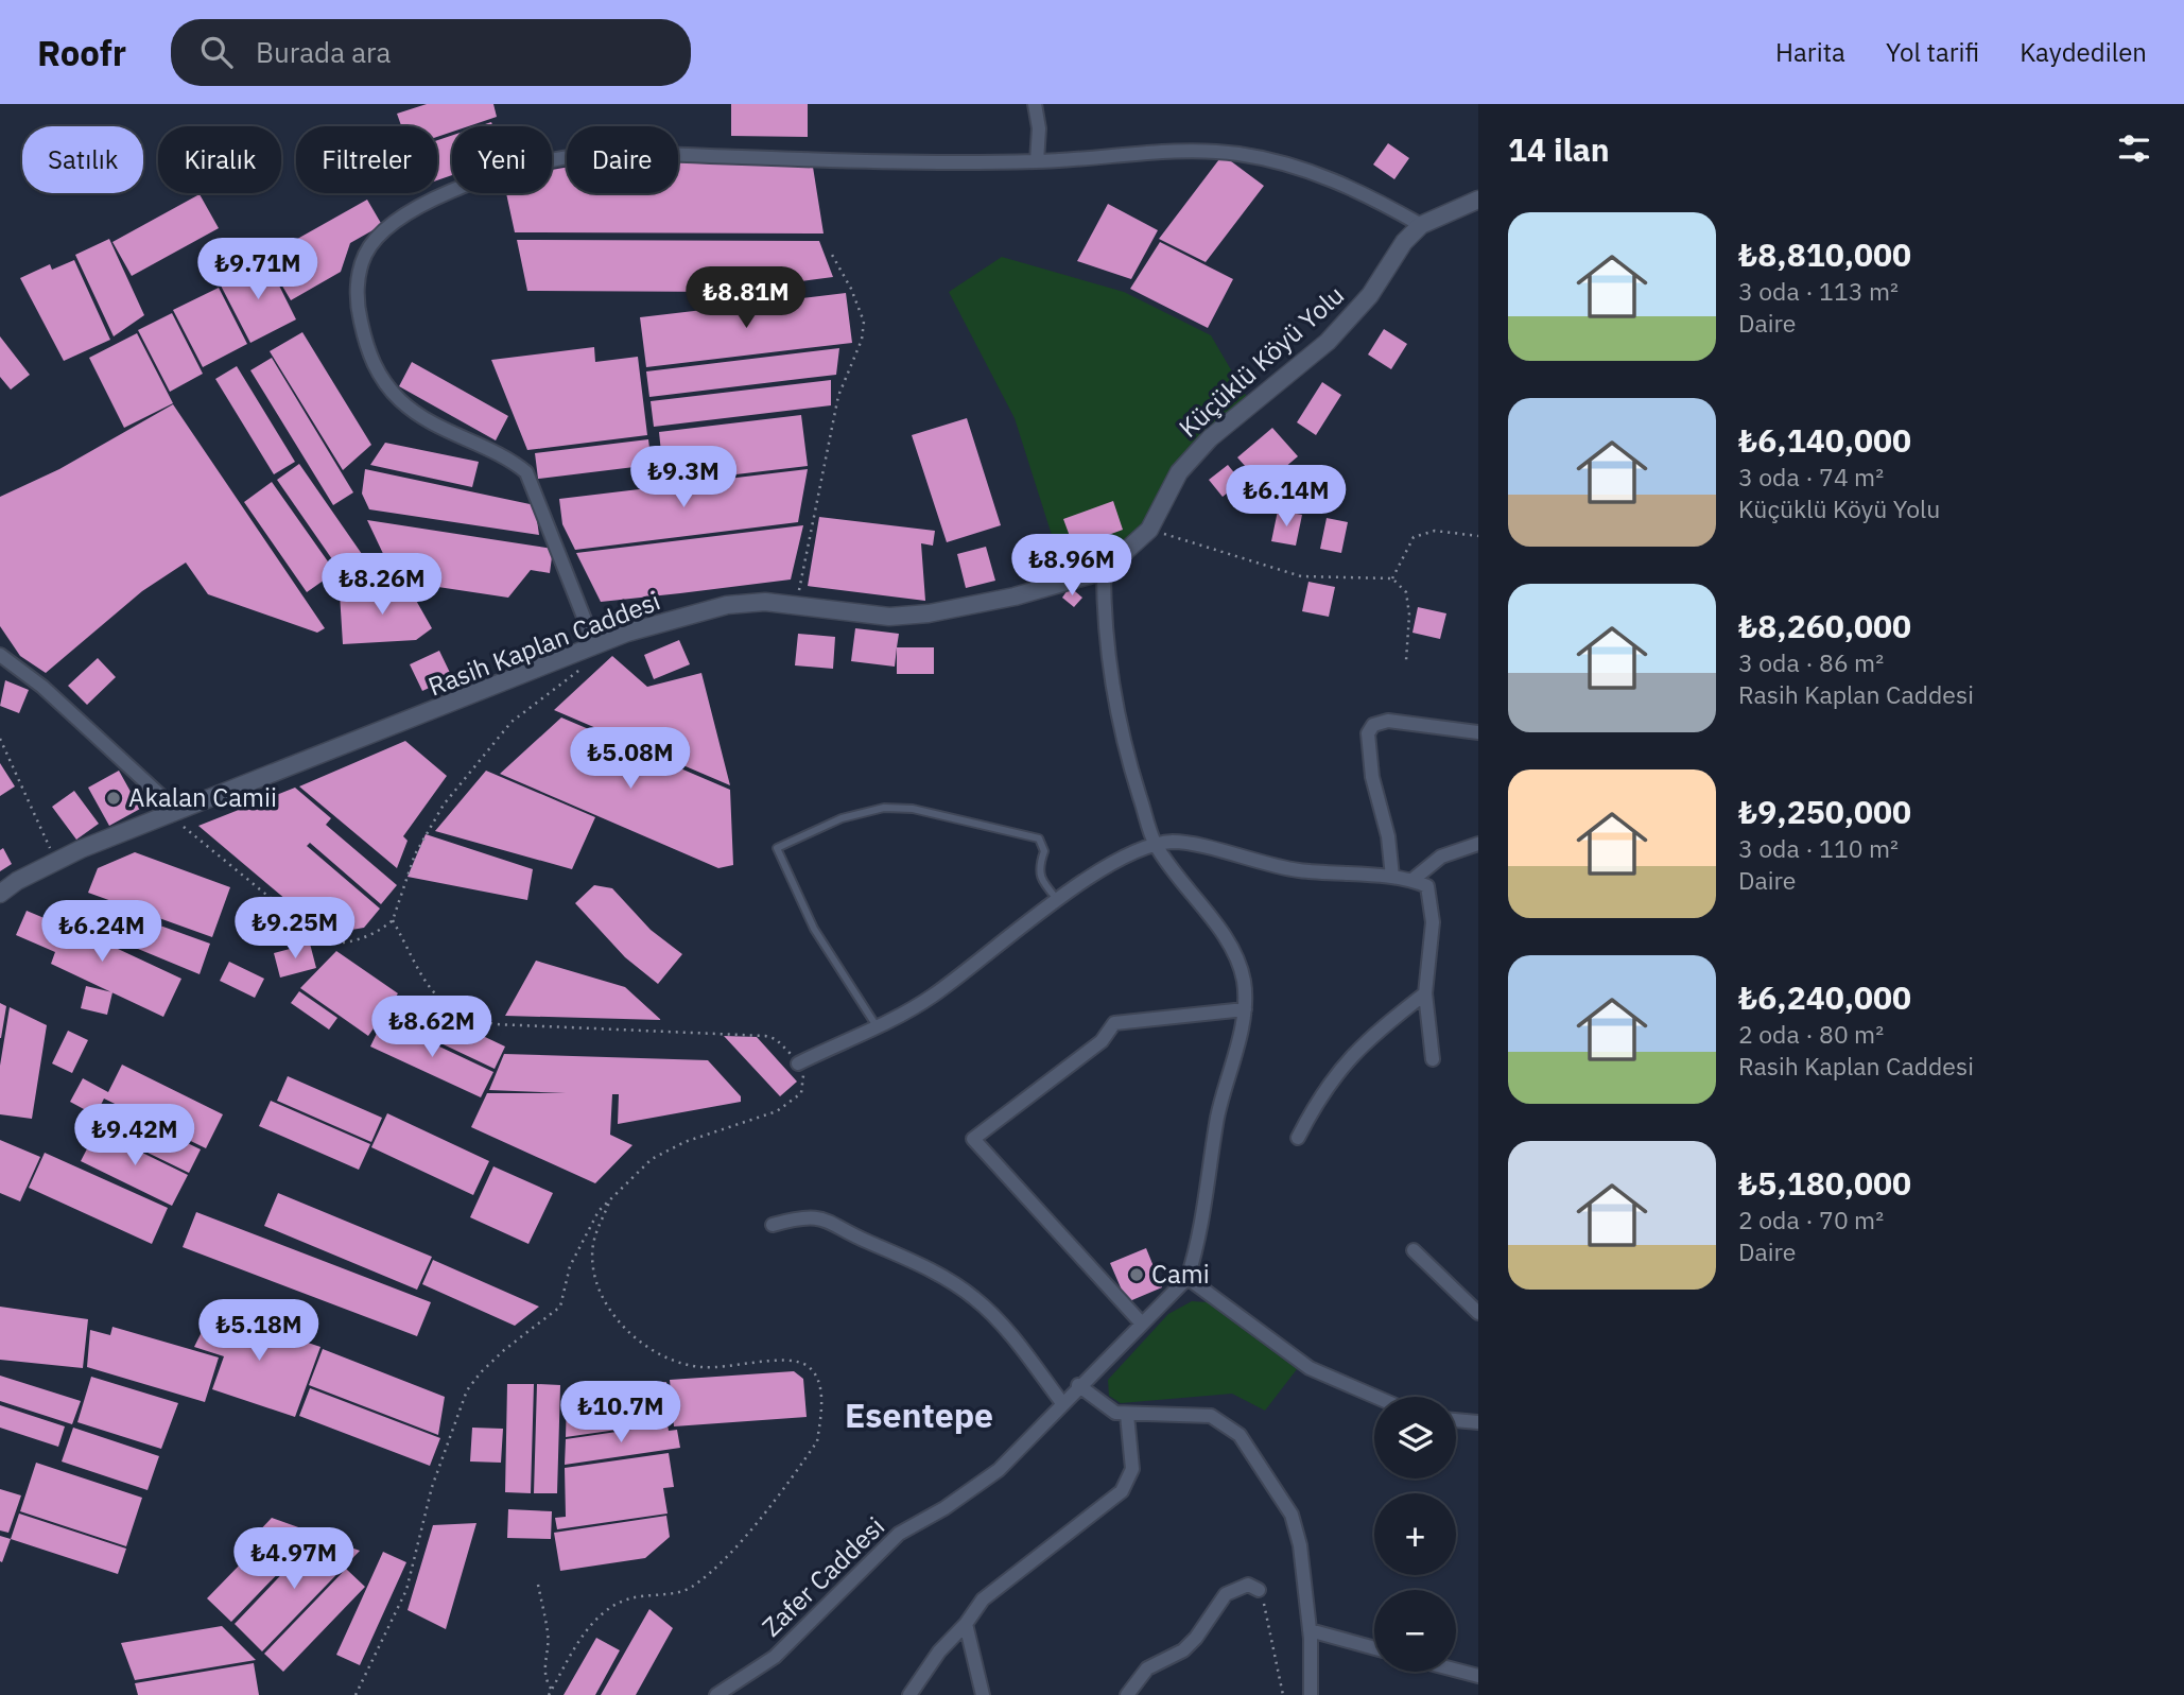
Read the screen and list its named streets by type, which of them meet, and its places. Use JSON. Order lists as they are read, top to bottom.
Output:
{
  "streets": {
    "street": ["Küçüklü Köyü Yolu", "Rasih Kaplan Caddesi", "Zafer Caddesi"]
  },
  "crossings": [
    ["Küçüklü Köyü Yolu", "Rasih Kaplan Caddesi"]
  ],
  "districts": ["Esentepe"],
  "places": ["Akalan Camii", "Cami"],
  "page": {
    "header": "Roofr",
    "search": "Burada ara",
    "nav": ["Harita", "Yol tarifi", "Kaydedilen"],
    "heading": "14 ilan",
    "chip": [
      "Satılık",
      "Kiralık",
      "Filtreler",
      "Yeni",
      "Daire"
    ],
    "list": [
      {
        "name": "₺8,810,000",
        "note": "3 oda · 113 m² · Daire"
      },
      {
        "name": "₺6,140,000",
        "note": "3 oda · 74 m² · Küçüklü Köyü Yolu"
      },
      {
        "name": "₺8,260,000",
        "note": "3 oda · 86 m² · Rasih Kaplan Caddesi"
      },
      {
        "name": "₺9,250,000",
        "note": "3 oda · 110 m² · Daire"
      },
      {
        "name": "₺6,240,000",
        "note": "2 oda · 80 m² · Rasih Kaplan Caddesi"
      },
      {
        "name": "₺5,180,000",
        "note": "2 oda · 70 m² · Daire"
      }
    ],
    "price": [
      "₺9.71M",
      "₺8.81M",
      "₺9.3M",
      "₺6.14M",
      "₺8.96M",
      "₺8.26M",
      "₺5.08M",
      "₺9.25M",
      "₺6.24M",
      "₺8.62M",
      "₺9.42M",
      "₺5.18M",
      "₺10.7M",
      "₺4.97M"
    ],
    "map_buttons": ["+", "−"]
  }
}
